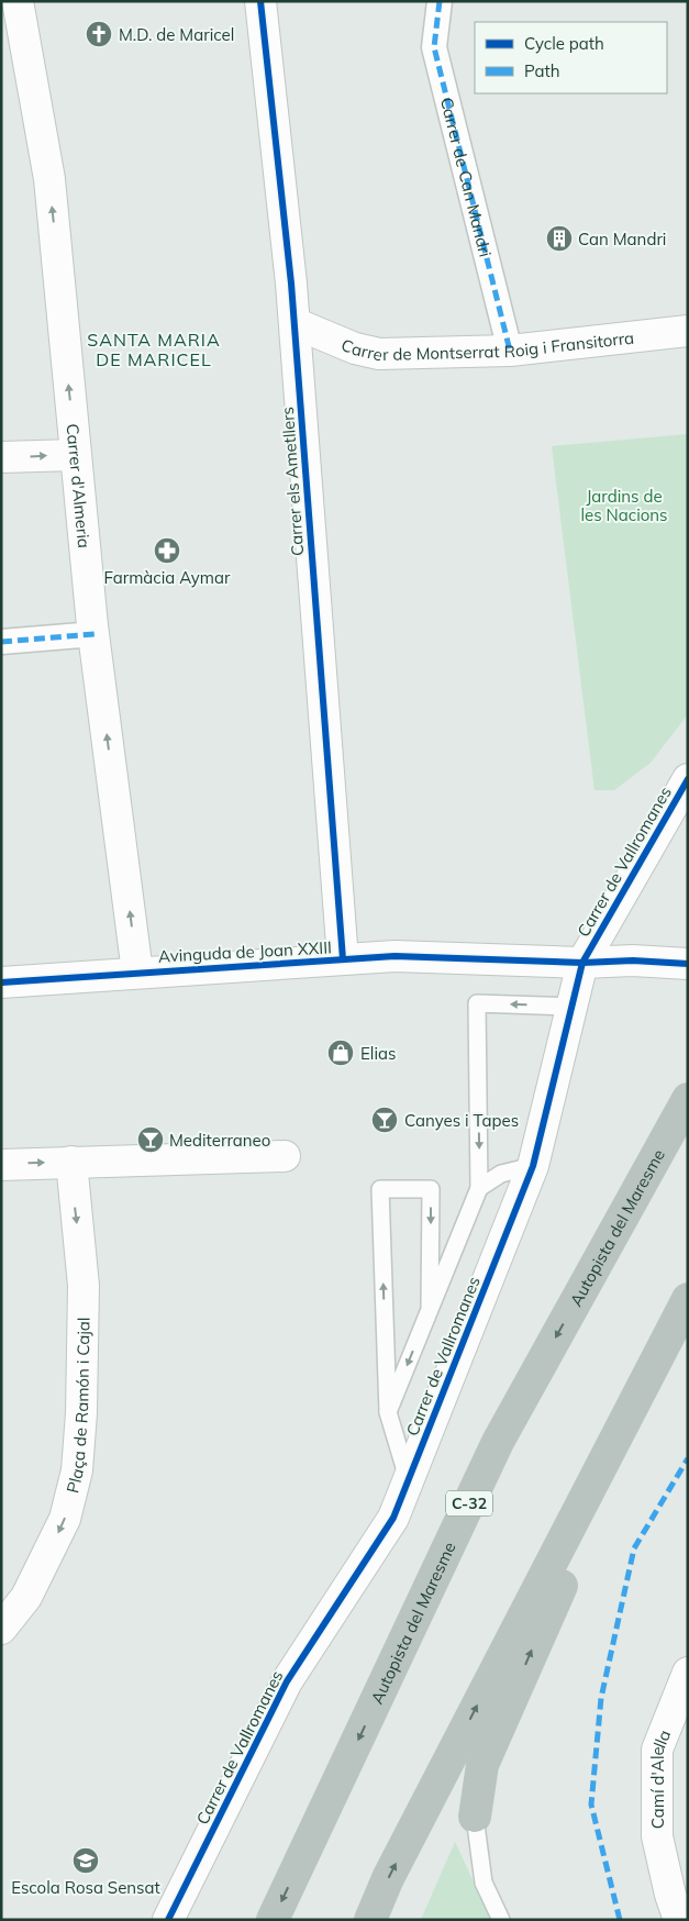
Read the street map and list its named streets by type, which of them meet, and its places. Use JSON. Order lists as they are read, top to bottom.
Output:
{
  "streets": {
    "highway": ["Autopista del Maresme", "C-32"],
    "street": [
      "Carrer de Can Mandri",
      "Carrer de Montserrat Roig i Fransitorra",
      "Carrer els Ametllers",
      "Carrer d'Almeria",
      "Carrer de Vallromanes",
      "Avinguda de Joan XXIII",
      "Plaça de Ramón i Cajal",
      "Camí d'Alella"
    ]
  },
  "crossings": [
    ["Carrer de Can Mandri", "Carrer de Montserrat Roig i Fransitorra"],
    ["Carrer de Montserrat Roig i Fransitorra", "Carrer els Ametllers"],
    ["Carrer els Ametllers", "Avinguda de Joan XXIII"],
    ["Carrer d'Almeria", "Avinguda de Joan XXIII"],
    ["Carrer de Vallromanes", "Avinguda de Joan XXIII"]
  ],
  "one_way": ["Carrer d'Almeria", "Plaça de Ramón i Cajal"],
  "districts": ["SANTA MARIA DE MARICEL"],
  "parks": ["Jardins de les Nacions"],
  "places": {
    "church": ["M.D. de Maricel"],
    "building": ["Can Mandri"],
    "pharmacy": ["Farmàcia Aymar"],
    "shop": ["Elias"],
    "bar": ["Canyes i Tapes", "Mediterraneo"],
    "school or university": ["Escola Rosa Sensat"]
  },
  "legend": ["Cycle path", "Path"]
}
